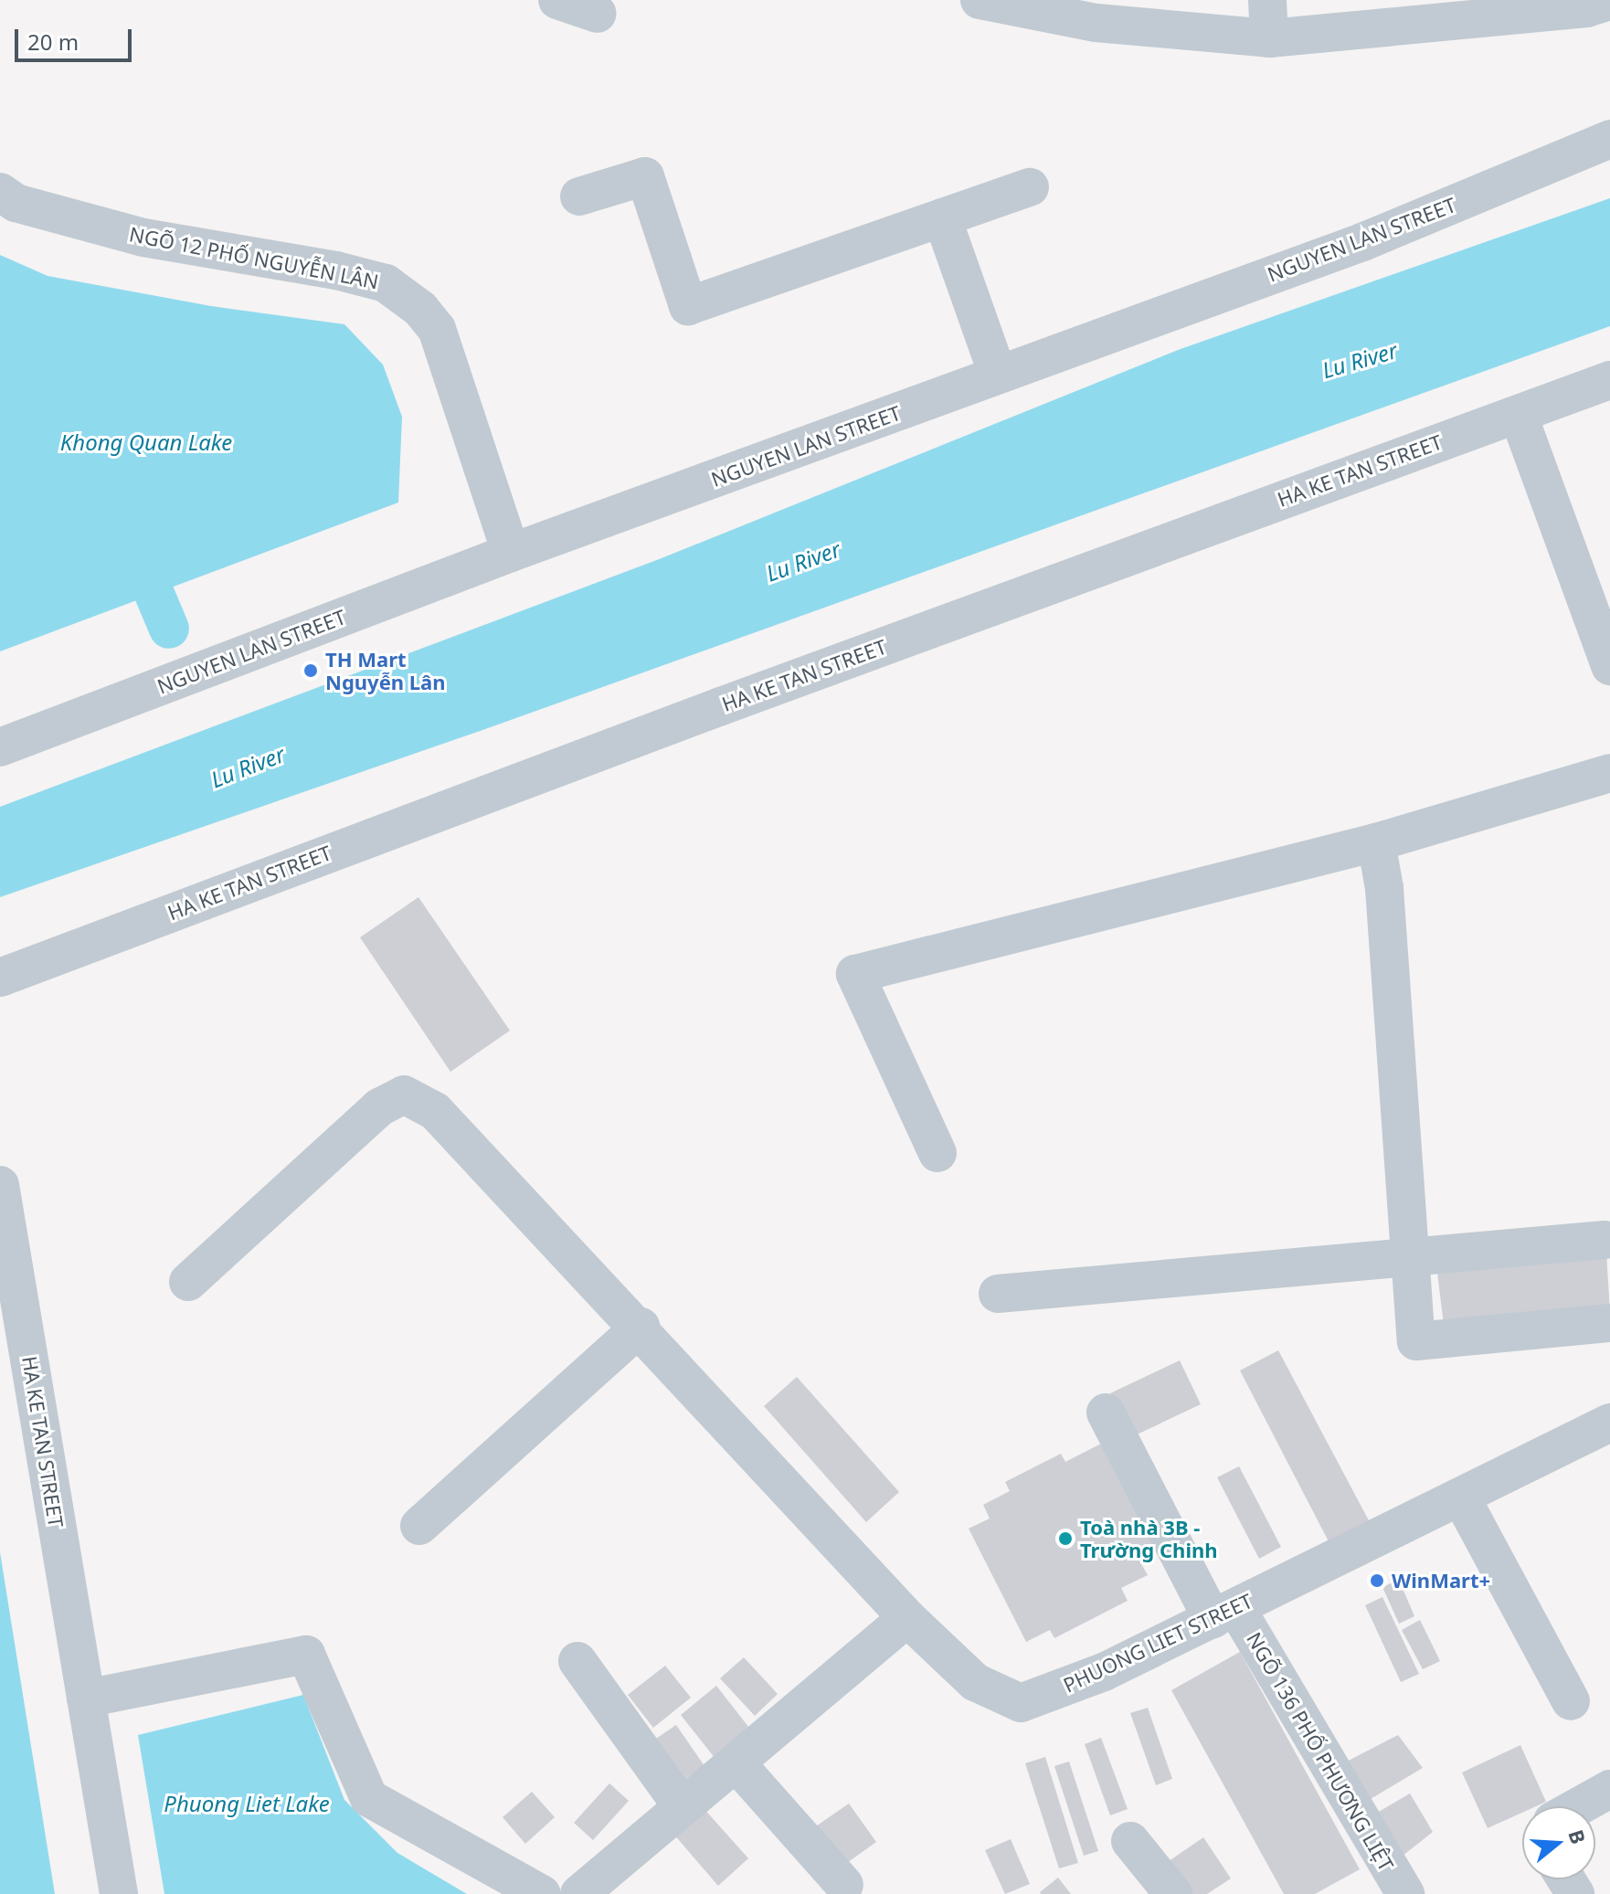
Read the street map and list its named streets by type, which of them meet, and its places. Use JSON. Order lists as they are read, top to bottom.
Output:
{
  "streets": {
    "street": [
      "NGUYEN LAN STREET",
      "NGÕ 12 PHỐ NGUYỄN LÂN",
      "HA KE TAN STREET",
      "PHUONG LIET STREET",
      "NGÕ 136 PHỐ PHƯƠNG LIỆT"
    ]
  },
  "crossings": [
    ["NGUYEN LAN STREET", "NGÕ 12 PHỐ NGUYỄN LÂN"],
    ["PHUONG LIET STREET", "NGÕ 136 PHỐ PHƯƠNG LIỆT"]
  ],
  "water": ["Lu River", "Khong Quan Lake", "Phuong Liet Lake"],
  "places": ["TH Mart Nguyễn Lân", "Toà nhà 3B - Trường Chinh", "WinMart+"],
  "scale_bar": "20 m",
  "north": "right"
}
